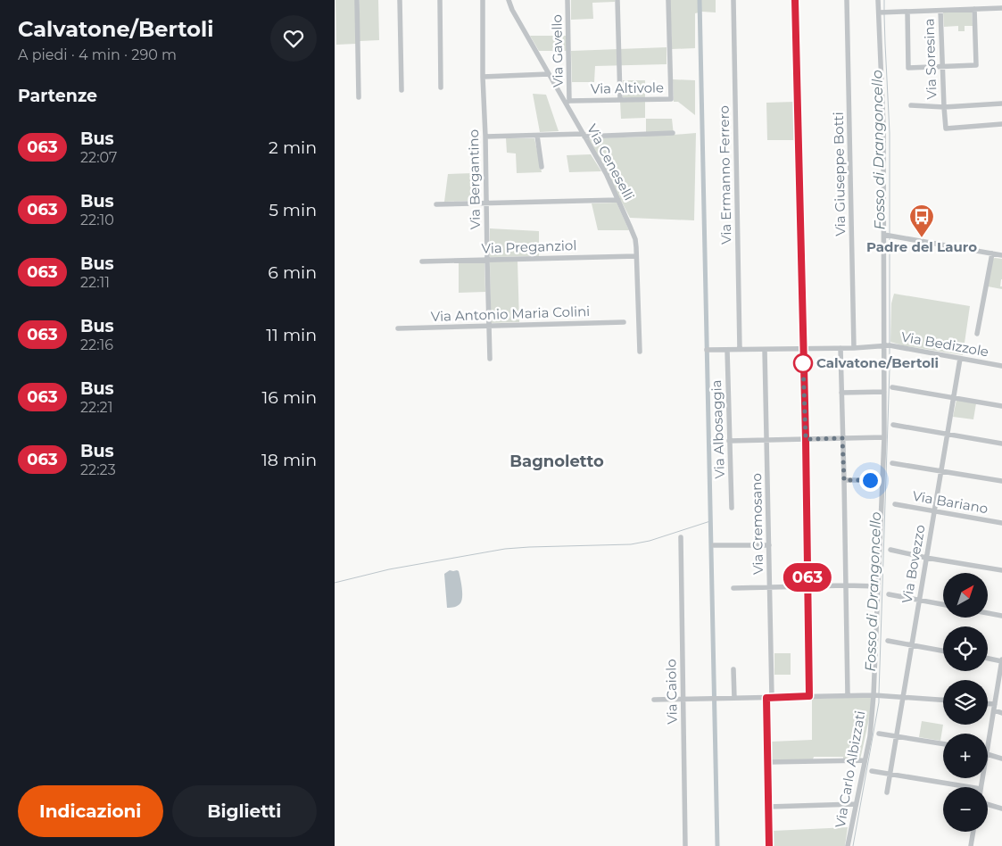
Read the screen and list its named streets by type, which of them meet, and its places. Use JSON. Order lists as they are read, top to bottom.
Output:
{
  "streets": {
    "street": [
      "Via Gavello",
      "Via Soresina",
      "Via Altivole",
      "Via Ceneselli",
      "Via Giuseppe Botti",
      "Via Ermanno Ferrero",
      "Via Bergantino",
      "Via Preganziol",
      "Via Antonio Maria Colini",
      "Via Bedizzole",
      "Via Albosaggia",
      "Via Bariano",
      "Via Cremosano",
      "Via Bovezzo",
      "Via Caiolo",
      "Via Carlo Albizzati"
    ]
  },
  "crossings": [
    ["Via Gavello", "Via Altivole"],
    ["Via Gavello", "Via Ceneselli"],
    ["Via Altivole", "Via Ceneselli"],
    ["Via Ceneselli", "Via Preganziol"],
    ["Via Giuseppe Botti", "Via Bedizzole"],
    ["Via Ermanno Ferrero", "Via Bedizzole"],
    ["Via Bergantino", "Via Preganziol"],
    ["Via Bergantino", "Via Antonio Maria Colini"],
    ["Via Bedizzole", "Via Albosaggia"],
    ["Via Bedizzole", "Via Cremosano"],
    ["Via Bedizzole", "Via Bovezzo"],
    ["Via Bedizzole", "Via Carlo Albizzati"],
    ["Via Bariano", "Via Bovezzo"]
  ],
  "districts": ["Bagnoletto"],
  "water": ["Fosso di Drangoncello"],
  "places": {
    "bus stop": ["Padre del Lauro"],
    "other": ["Calvatone/Bertoli"]
  },
  "lines": ["bus line 063"],
  "north": "top right",
  "page": {
    "heading": [
      ["Calvatone/Bertoli", "A piedi · 4 min · 290 m"],
      "Partenze"
    ],
    "on_map": "063",
    "list": [
      {
        "mark": "063",
        "name": "Bus",
        "note": "22:07",
        "value": "2 min"
      },
      {
        "mark": "063",
        "name": "Bus",
        "note": "22:10",
        "value": "5 min"
      },
      {
        "mark": "063",
        "name": "Bus",
        "note": "22:11",
        "value": "6 min"
      },
      {
        "mark": "063",
        "name": "Bus",
        "note": "22:16",
        "value": "11 min"
      },
      {
        "mark": "063",
        "name": "Bus",
        "note": "22:21",
        "value": "16 min"
      },
      {
        "mark": "063",
        "name": "Bus",
        "note": "22:23",
        "value": "18 min"
      }
    ],
    "map_buttons": ["+", "−"],
    "buttons": ["Indicazioni", "Biglietti"]
  }
}
